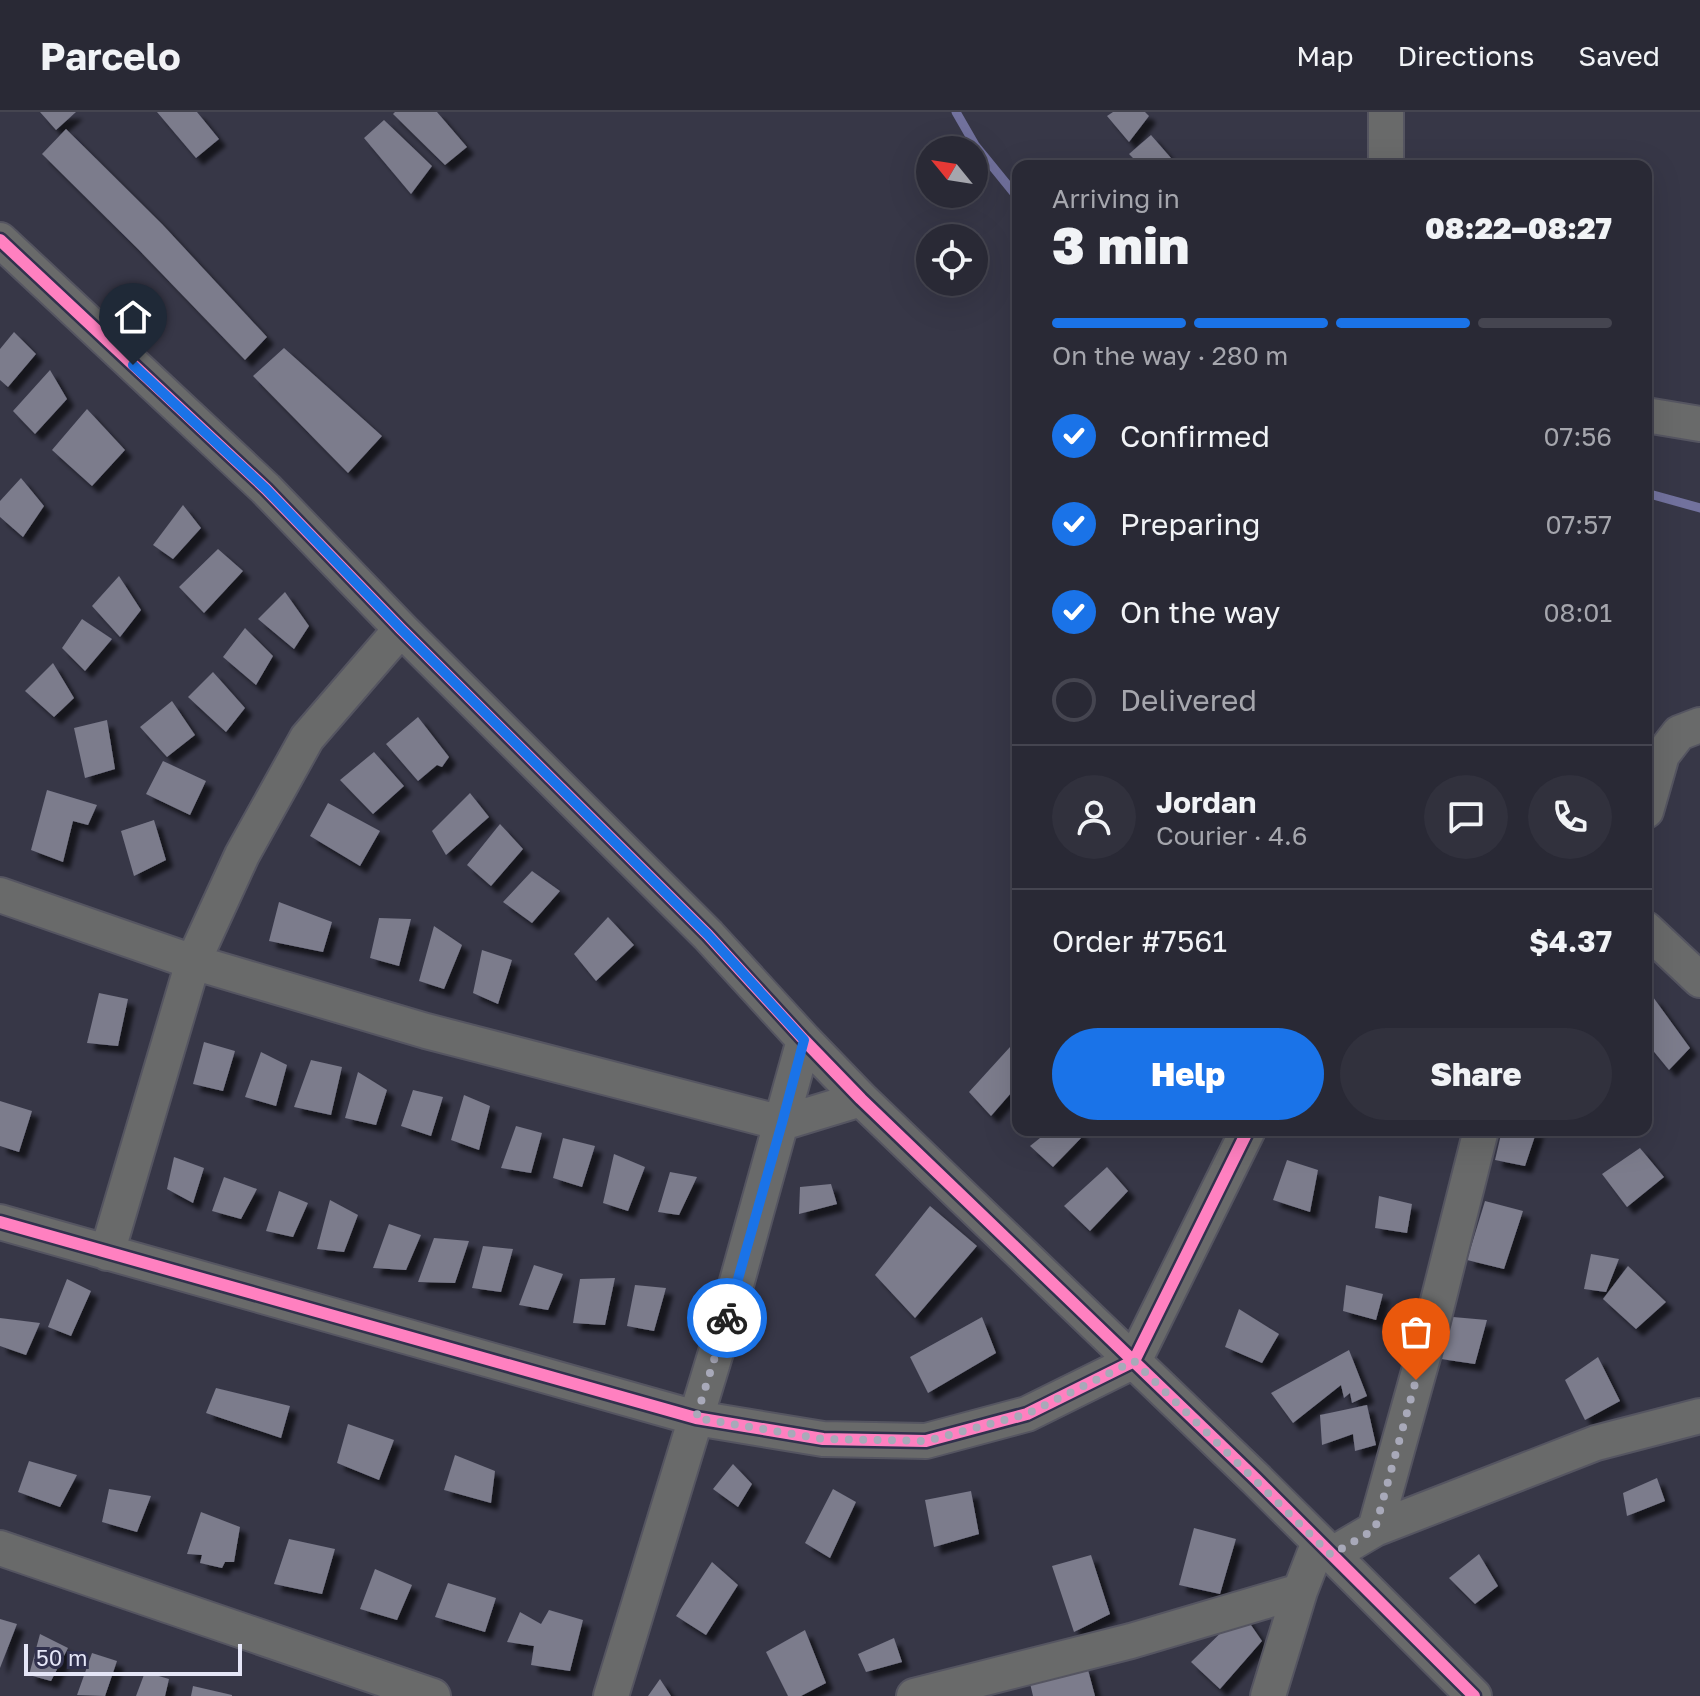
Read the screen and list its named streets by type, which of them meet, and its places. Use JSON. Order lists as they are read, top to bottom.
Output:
{
  "scale_bar": "50 m",
  "north": "top left",
  "page": {
    "header": "Parcelo",
    "nav": ["Map", "Directions", "Saved"],
    "heading": ["3 min", "Arriving in", "08:22–08:27"],
    "panel": [
      "Jordan",
      "Courier · 4.6",
      "Order #7561",
      "$4.37"
    ],
    "bar": "On the way · 280 m",
    "list": [
      ["Confirmed", "07:56"],
      ["Preparing", "07:57"],
      ["On the way", "08:01"],
      "Delivered"
    ],
    "buttons": ["Help", "Share"],
    "scale": "50 m"
  }
}
